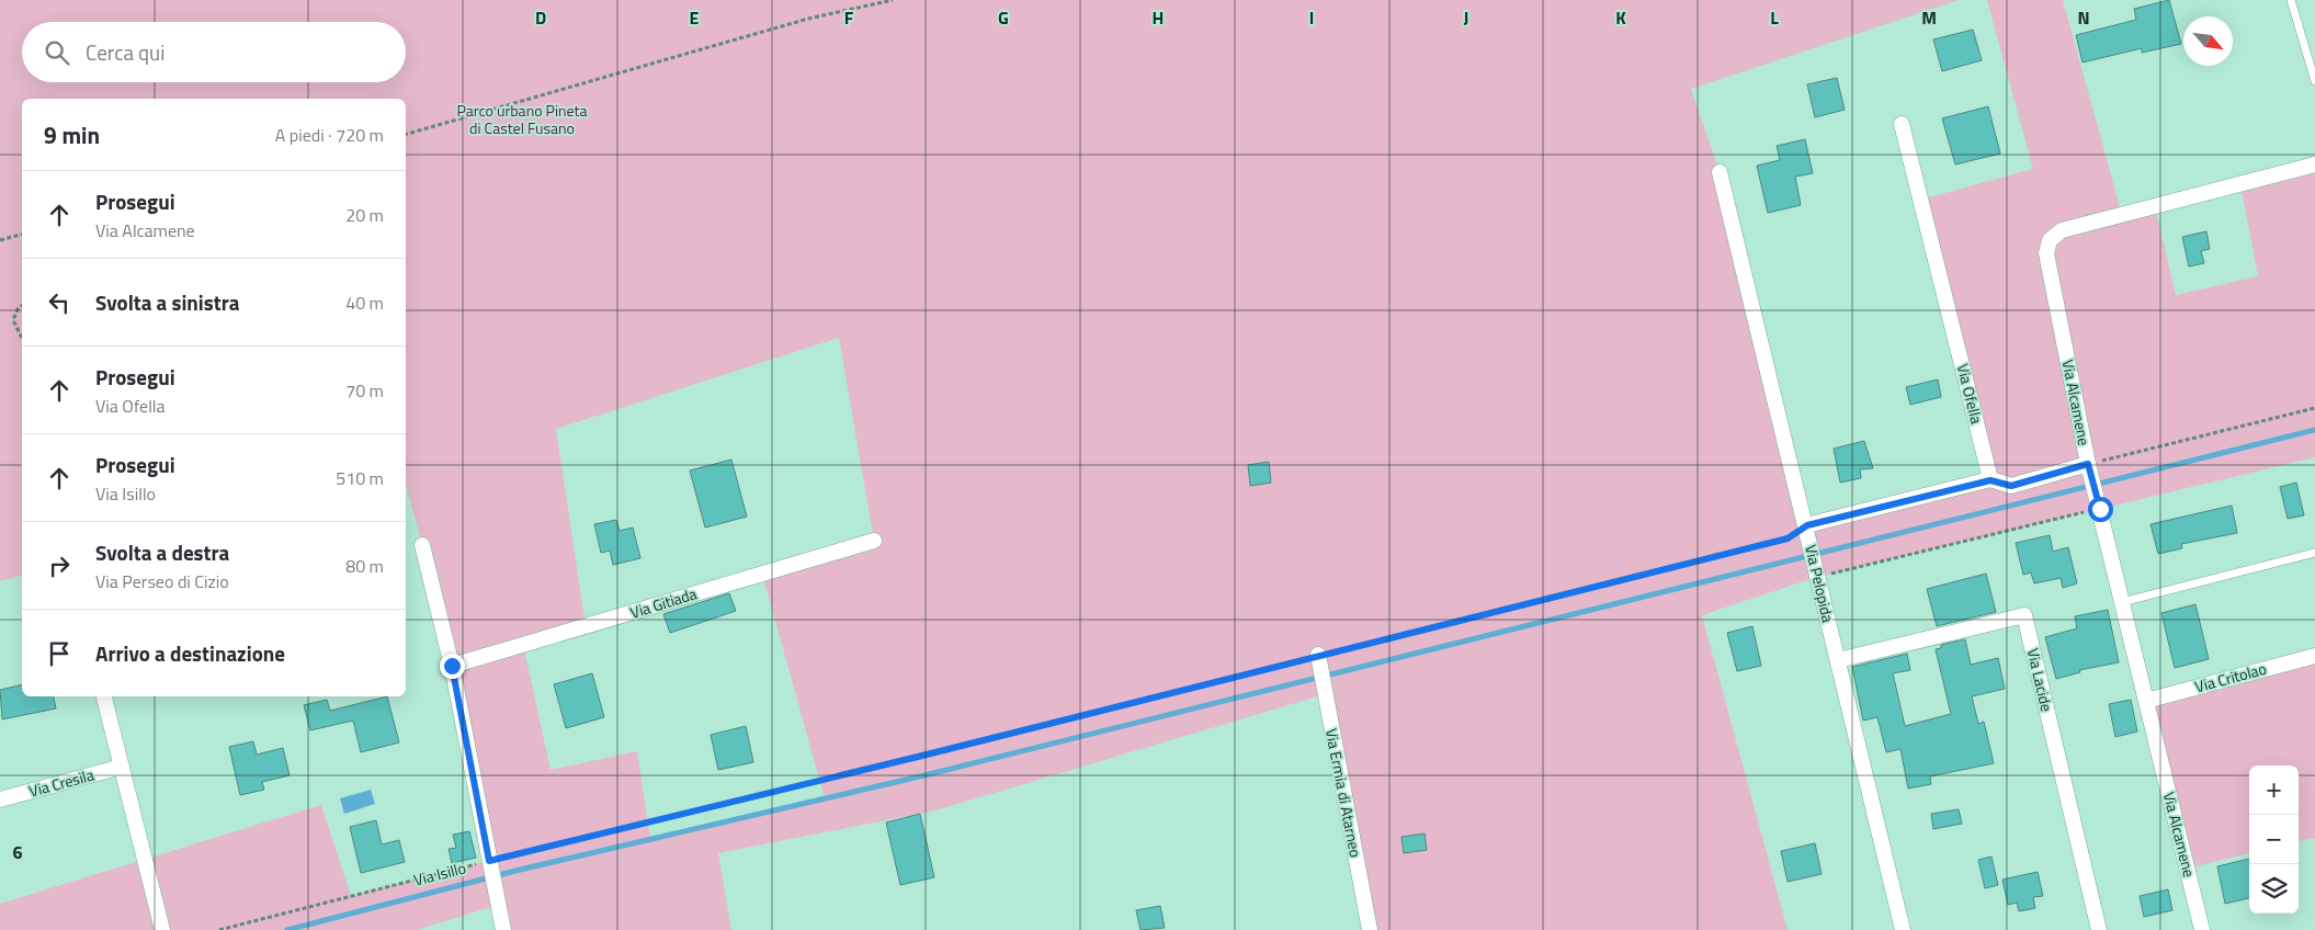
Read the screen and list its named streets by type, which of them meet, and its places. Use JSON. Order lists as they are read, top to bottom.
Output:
{
  "streets": {
    "street": [
      "Via Ofella",
      "Via Alcamene",
      "Via Pelopida",
      "Via Gitiada",
      "Via Critolao",
      "Via Lacide",
      "Via Cresila",
      "Via Ermia di Atarneo"
    ],
    "path": ["Via Isillo"]
  },
  "crossings": [
    ["Via Alcamene", "Via Critolao"],
    ["Via Pelopida", "Via Lacide"],
    ["Via Pelopida", "Via Isillo"],
    ["Via Ermia di Atarneo", "Via Isillo"]
  ],
  "parks": ["Parco urbano Pineta di Castel Fusano"],
  "north": "bottom right",
  "page": {
    "search": "Cerca qui",
    "heading": ["9 min", "A piedi · 720 m"],
    "list": [
      ["Prosegui", "Via Alcamene", "20 m"],
      ["Svolta a sinistra", "40 m"],
      ["Prosegui", "Via Ofella", "70 m"],
      ["Prosegui", "Via Isillo", "510 m"],
      ["Svolta a destra", "Via Perseo di Cizio", "80 m"],
      "Arrivo a destinazione"
    ],
    "map_buttons": ["+", "−"]
  },
  "grid": {
    "columns": [
      "D",
      "E",
      "F",
      "G",
      "H",
      "I",
      "J",
      "K",
      "L",
      "M",
      "N"
    ],
    "rows": ["6"]
  }
}
